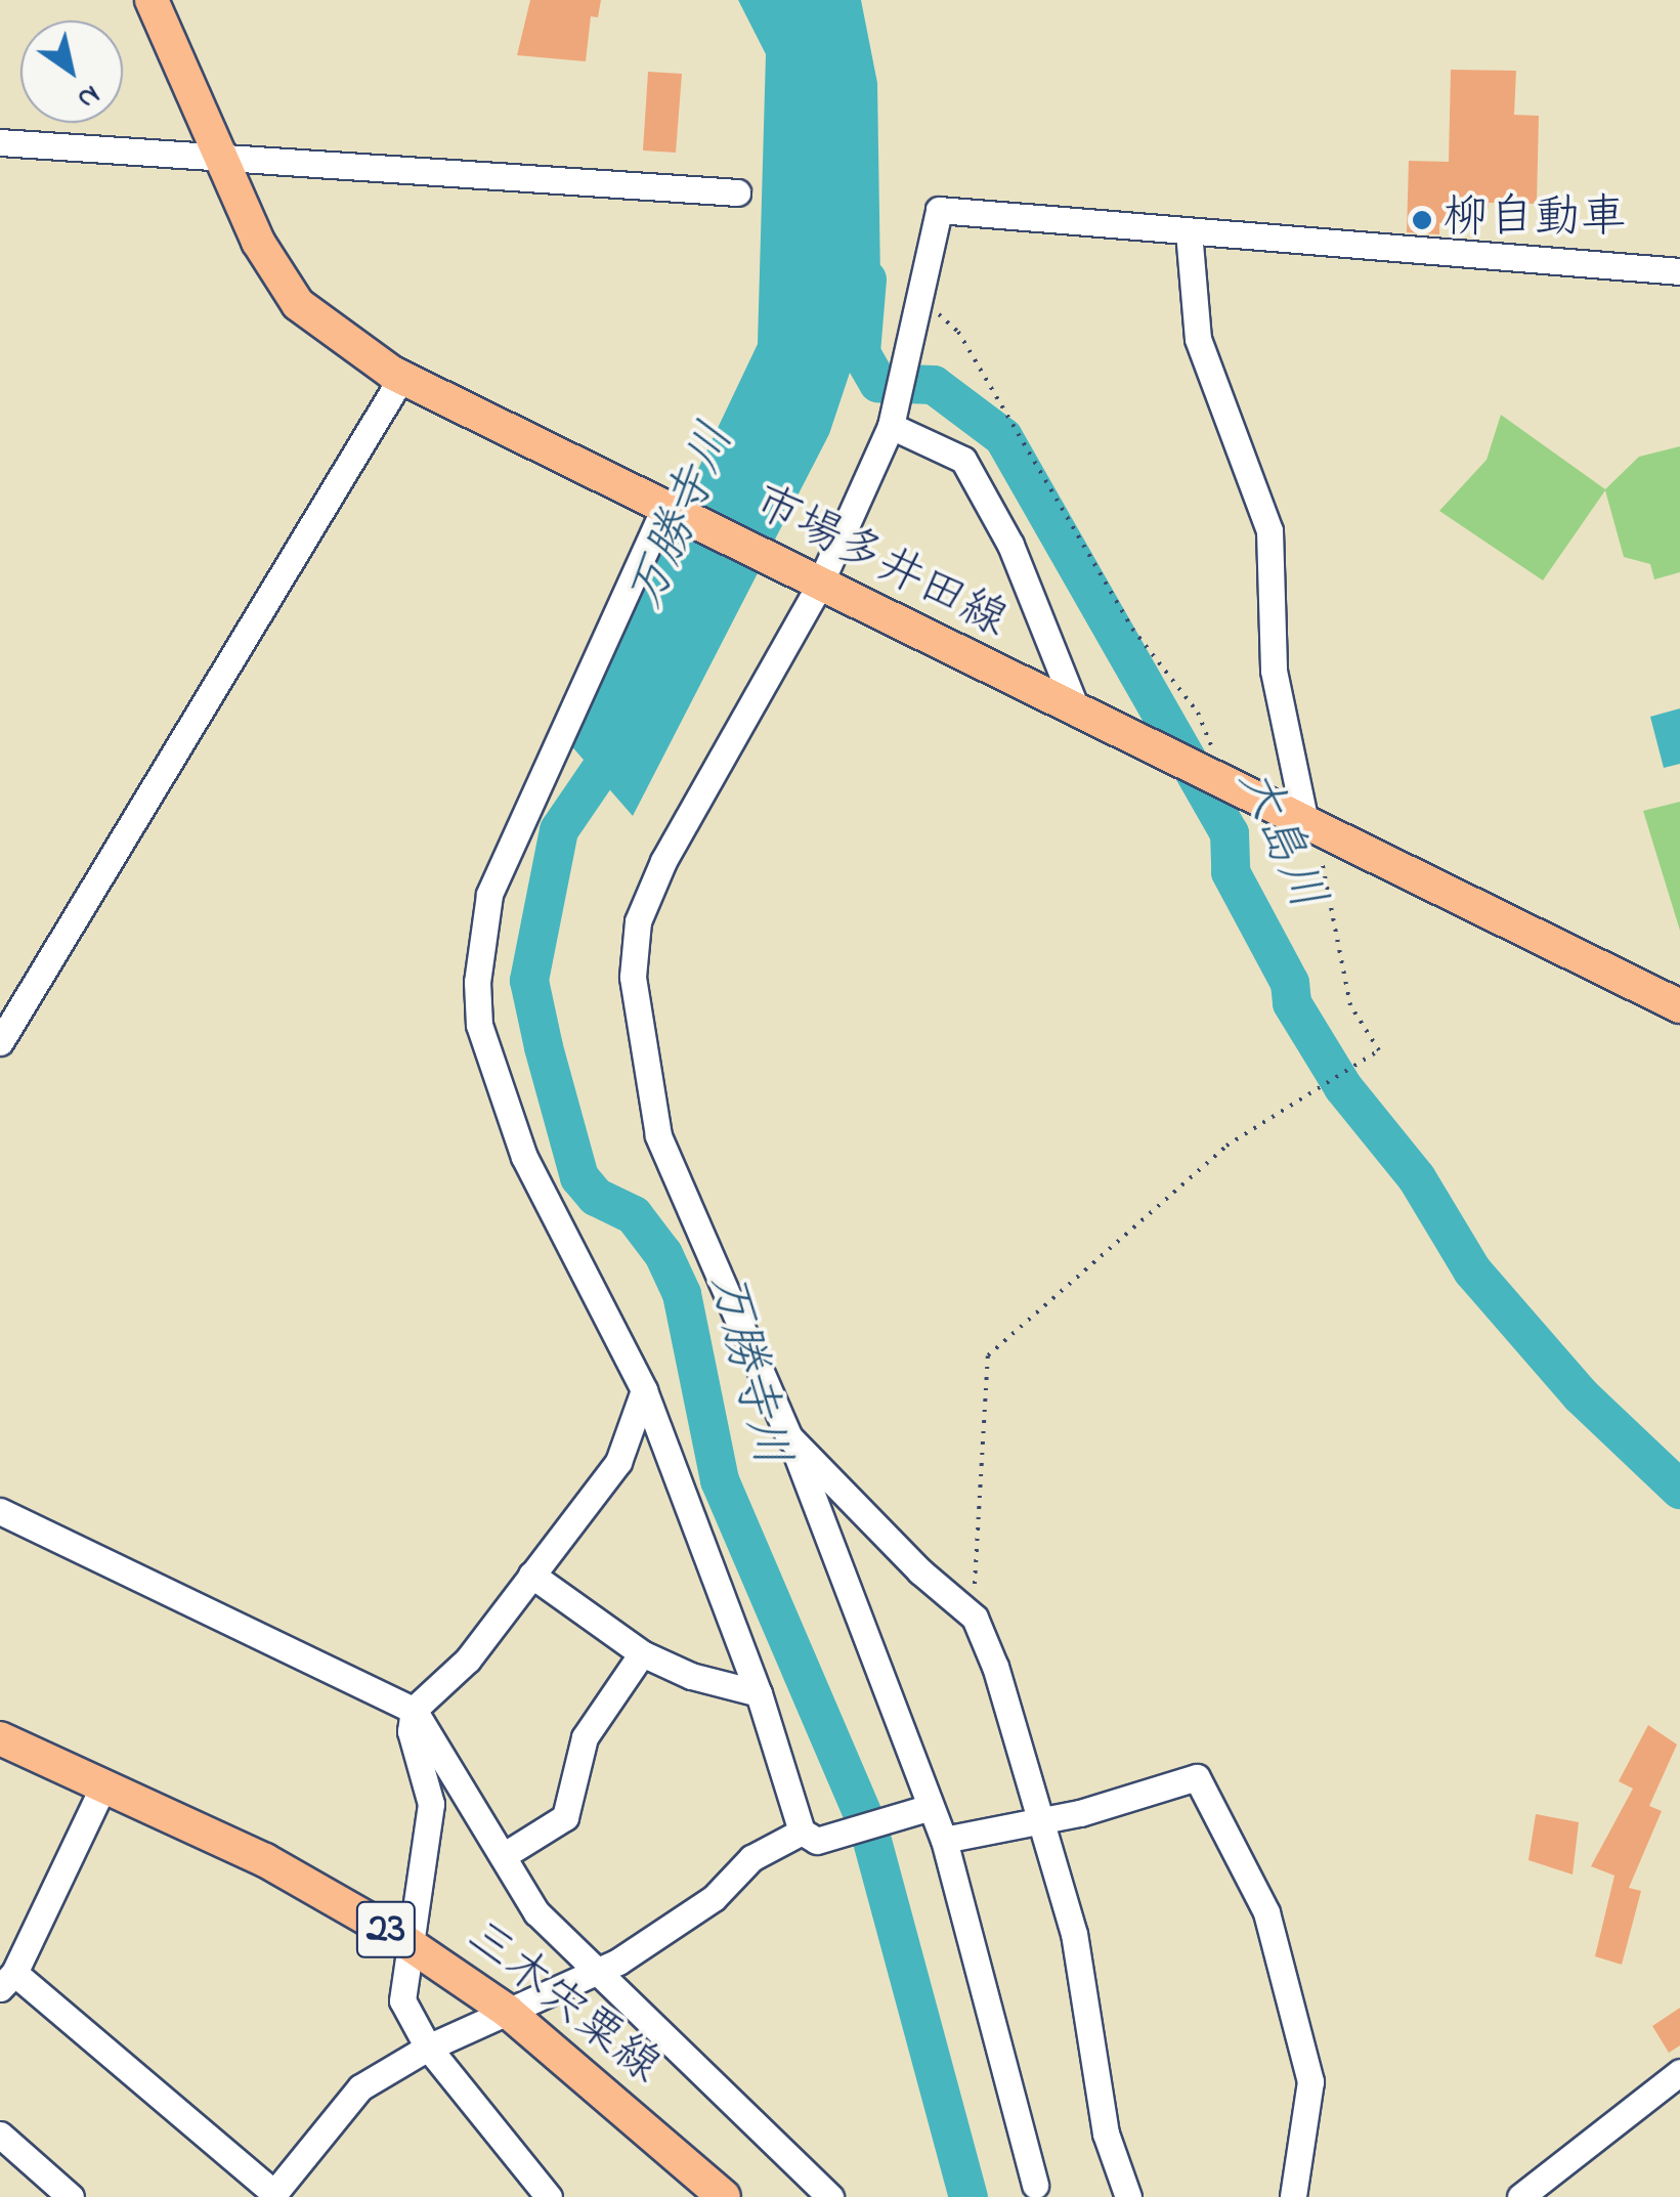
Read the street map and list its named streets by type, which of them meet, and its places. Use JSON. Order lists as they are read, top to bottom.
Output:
{
  "streets": {
    "main road": ["市場多井田線", "23", "三木宍粟線"]
  },
  "water": ["万勝寺川", "大島川"],
  "places": ["柳自動車"],
  "north": "bottom right"
}
